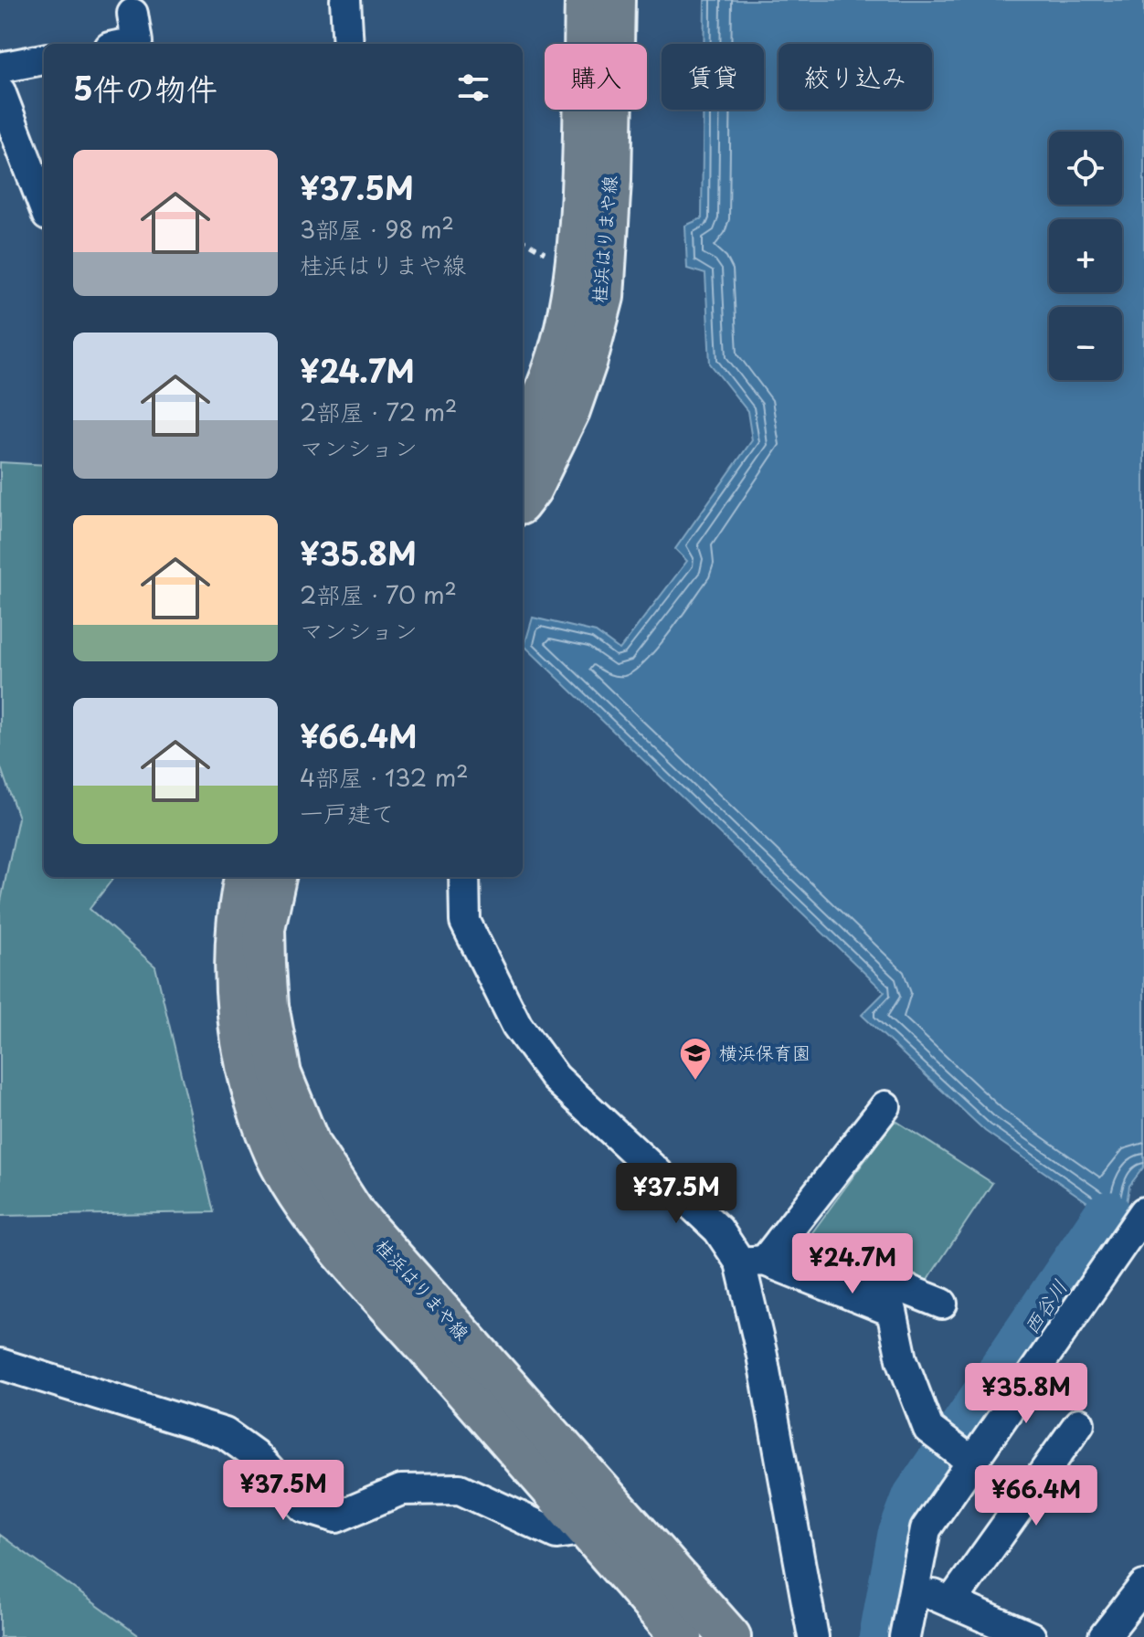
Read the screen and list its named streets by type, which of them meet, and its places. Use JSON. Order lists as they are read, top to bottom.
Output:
{
  "streets": {
    "main road": ["桂浜はりまや線"]
  },
  "water": ["西谷川"],
  "places": {
    "school or university": ["横浜保育園"]
  },
  "page": {
    "chip": ["購入", "賃貸", "絞り込み"],
    "heading": "5件の物件",
    "map_buttons": ["+", "−"],
    "list": [
      {
        "name": "¥37.5M",
        "note": "3部屋 · 98 m² · 桂浜はりまや線"
      },
      {
        "name": "¥24.7M",
        "note": "2部屋 · 72 m² · マンション"
      },
      {
        "name": "¥35.8M",
        "note": "2部屋 · 70 m² · マンション"
      },
      {
        "name": "¥66.4M",
        "note": "4部屋 · 132 m² · 一戸建て"
      }
    ],
    "price": [
      "¥37.5M",
      "¥24.7M",
      "¥35.8M",
      "¥37.5M",
      "¥66.4M"
    ]
  }
}
